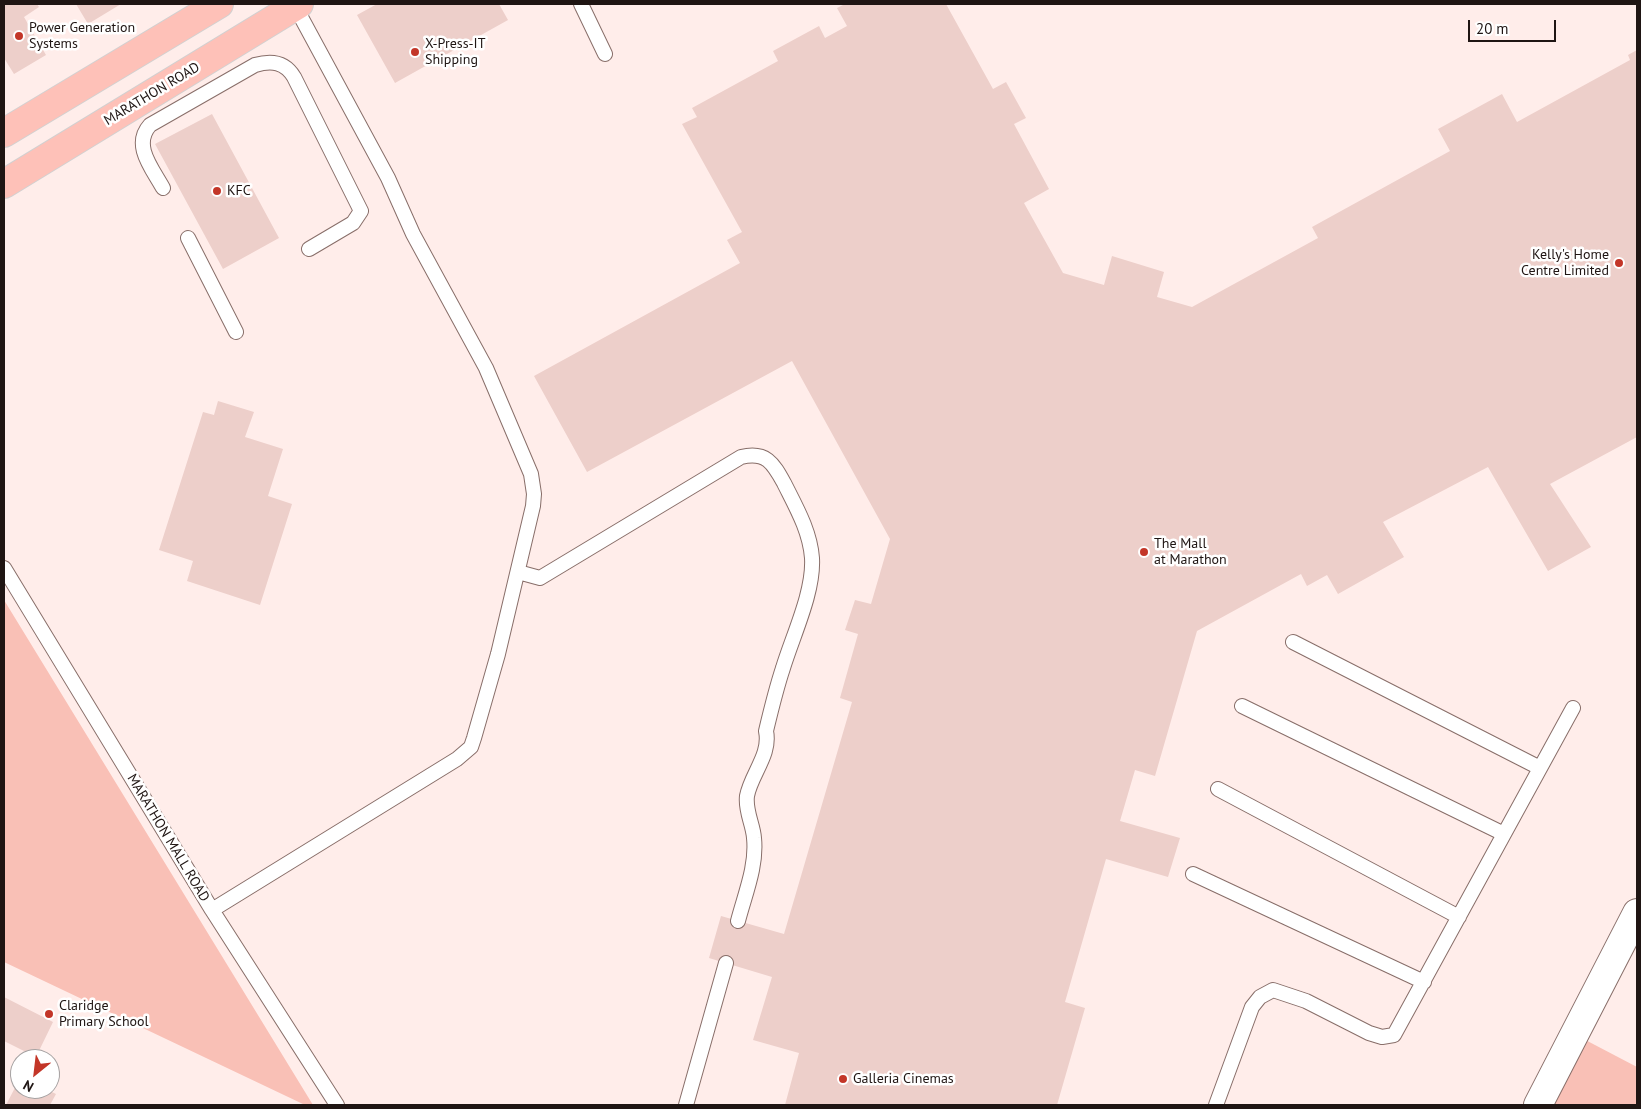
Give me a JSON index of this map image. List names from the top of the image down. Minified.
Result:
{"streets":{"main road":["MARATHON ROAD"],"lane":["MARATHON MALL ROAD"]},"places":["Power Generation Systems","X-Press-IT Shipping","KFC","Kelly's Home Centre Limited","The Mall at Marathon","Claridge Primary School","Galleria Cinemas"],"scale_bar":"20 m","north":"bottom left"}
